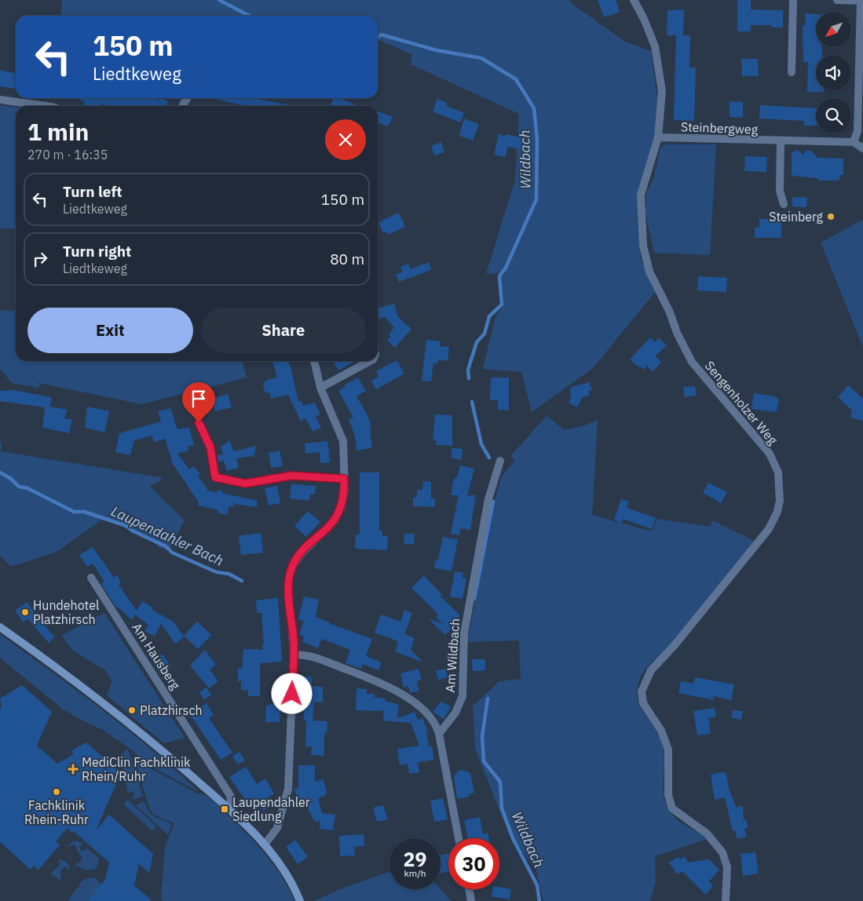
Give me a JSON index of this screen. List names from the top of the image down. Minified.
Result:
{"streets":{"street":["Steinbergweg","Sengenholzer Weg","Am Wildbach","Am Hausberg"]},"crossings":[["Steinbergweg","Sengenholzer Weg"]],"water":["Wildbach","Laupendahler Bach"],"places":{"other":["Steinberg","Hundehotel Platzhirsch","Platzhirsch","Fachklinik Rhein-Ruhr"],"health":["MediClin Fachklinik Rhein/Ruhr"],"transit":["Laupendahler Siedlung"]},"north":"bottom left","page":{"turn":["150 m","Liedtkeweg"],"heading":["1 min","270 m · 16:35"],"list":[{"name":"Turn left","note":"Liedtkeweg","value":"150 m"},{"name":"Turn right","note":"Liedtkeweg","value":"80 m"}],"buttons":["Exit","Share"],"speed":"29 km/h","limit":"30"}}
